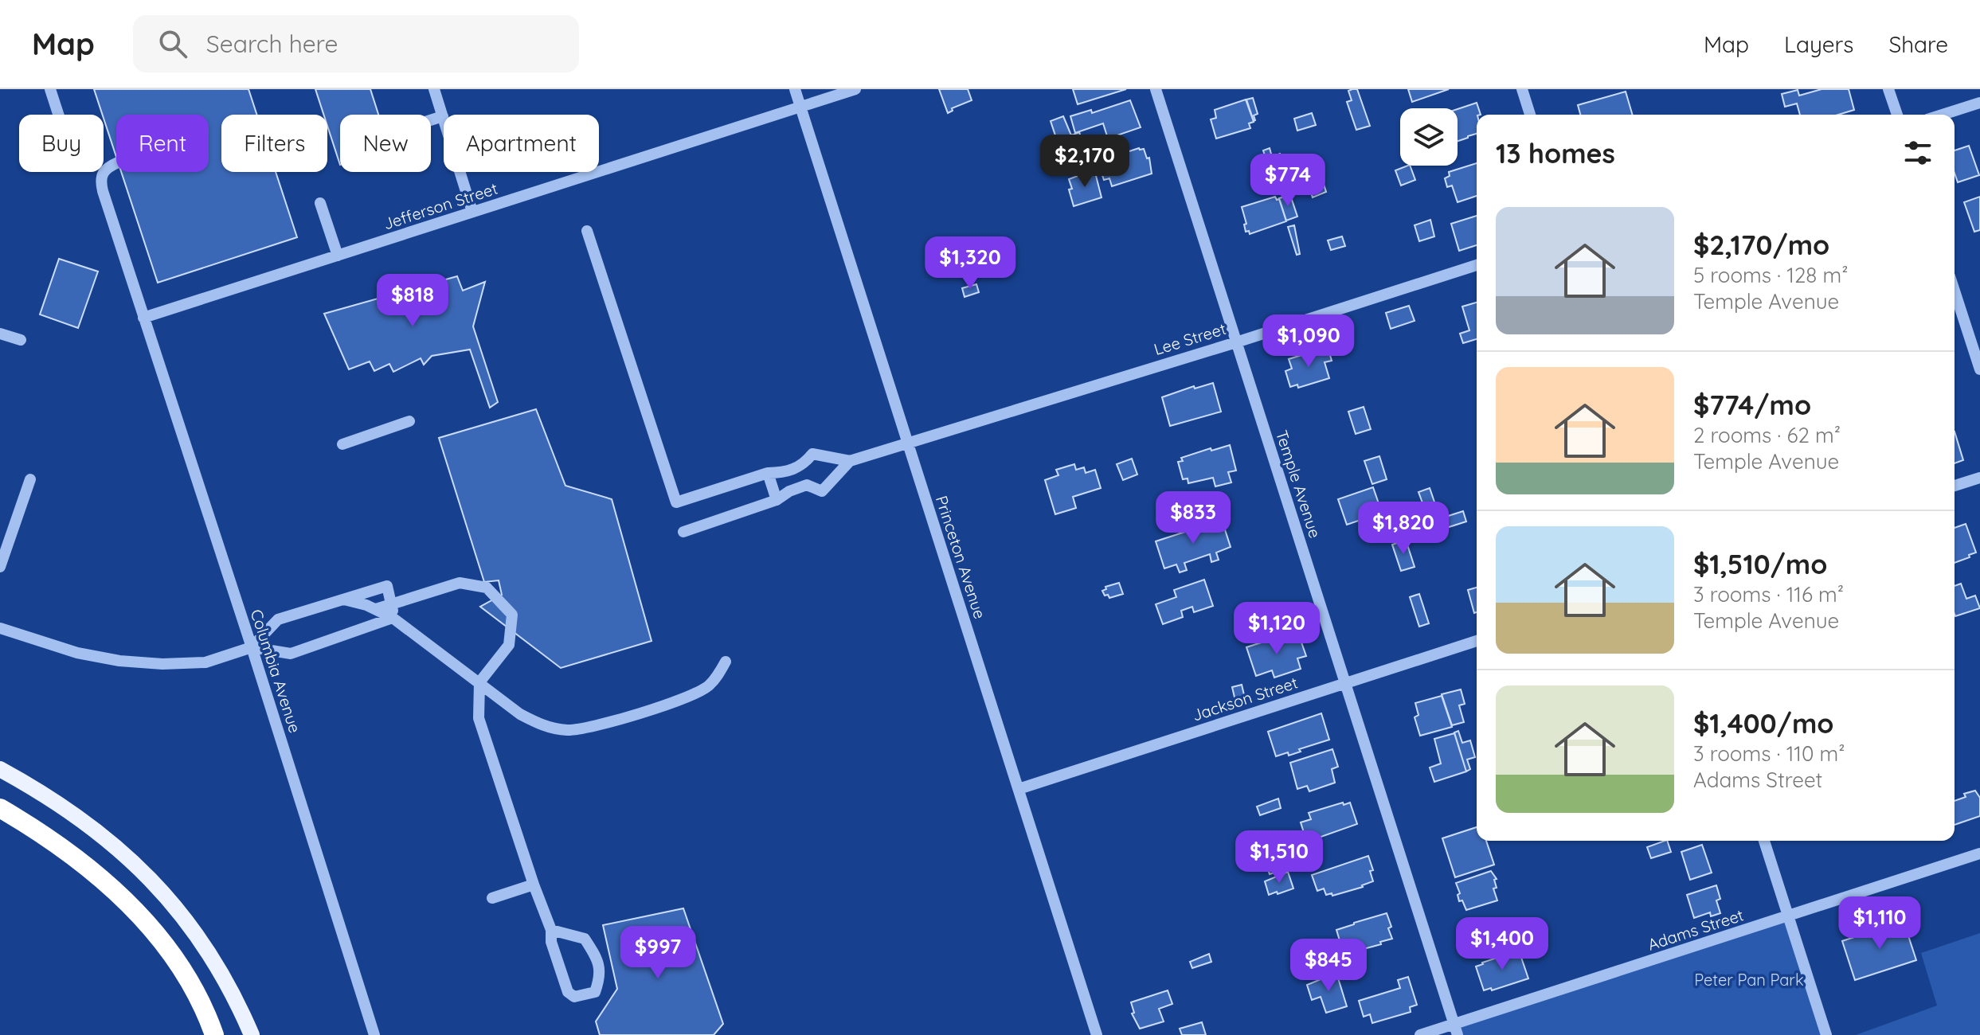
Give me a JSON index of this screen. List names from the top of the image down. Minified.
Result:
{"streets":{"street":["Jefferson Street","Lee Street","Temple Avenue","Princeton Avenue","Columbia Avenue","Jackson Street","Adams Street"]},"crossings":[["Jefferson Street","Princeton Avenue"],["Jefferson Street","Columbia Avenue"],["Lee Street","Temple Avenue"],["Lee Street","Princeton Avenue"],["Temple Avenue","Jackson Street"],["Temple Avenue","Adams Street"],["Princeton Avenue","Jackson Street"]],"parks":["Peter Pan Park"],"page":{"header":"Map","search":"Search here","nav":["Map","Layers","Share"],"chip":["Buy","Rent","Filters","New","Apartment"],"heading":"13 homes","price":["$2,170","$774","$1,320","$818","$1,090","$833","$1,820","$1,120","$1,510","$1,110","$1,400","$997","$845"],"list":[{"name":"$2,170/mo","note":"5 rooms · 128 m² · Temple Avenue"},{"name":"$774/mo","note":"2 rooms · 62 m² · Temple Avenue"},{"name":"$1,510/mo","note":"3 rooms · 116 m² · Temple Avenue"},{"name":"$1,400/mo","note":"3 rooms · 110 m² · Adams Street"}]}}
